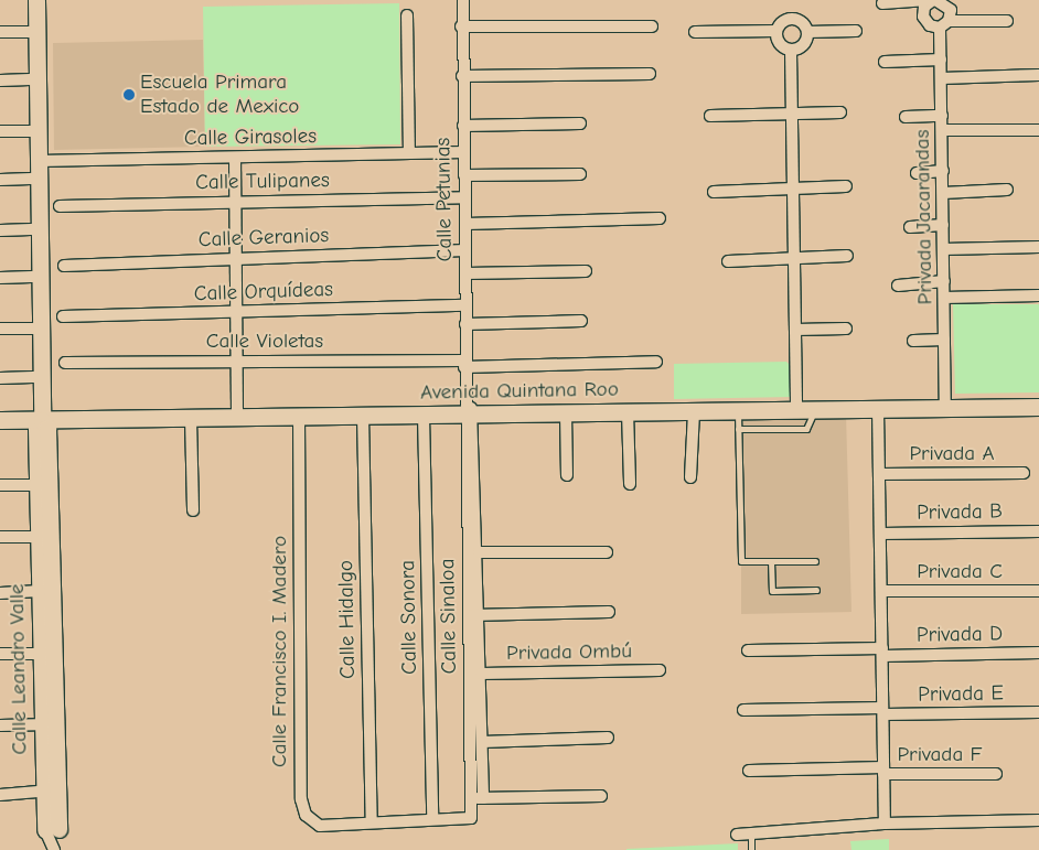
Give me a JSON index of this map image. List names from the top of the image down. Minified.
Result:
{"streets":{"street":["Calle Girasoles","Calle Tulipanes","Calle Petunias","Privada Jacarandas","Calle Geranios","Calle Orquídeas","Calle Violetas","Avenida Quintana Roo","Privada A","Privada B","Privada C","Calle Sinaloa","Calle Sonora","Calle Hidalgo","Privada D","Calle Francisco I. Madero","Privada Ombú","Calle Leandro Valle","Privada E","Privada F"]},"crossings":[["Calle Girasoles","Calle Petunias"],["Calle Girasoles","Calle Leandro Valle"],["Calle Tulipanes","Calle Petunias"],["Calle Petunias","Calle Geranios"],["Calle Petunias","Calle Orquídeas"],["Calle Petunias","Calle Violetas"],["Calle Petunias","Avenida Quintana Roo"],["Calle Petunias","Calle Sinaloa"],["Privada Jacarandas","Avenida Quintana Roo"],["Avenida Quintana Roo","Calle Sinaloa"],["Avenida Quintana Roo","Calle Sonora"],["Avenida Quintana Roo","Calle Hidalgo"],["Avenida Quintana Roo","Calle Francisco I. Madero"],["Avenida Quintana Roo","Calle Leandro Valle"],["Calle Sinaloa","Calle Francisco I. Madero"],["Calle Sinaloa","Privada Ombú"],["Calle Sonora","Calle Francisco I. Madero"],["Calle Hidalgo","Calle Francisco I. Madero"]],"places":["Escuela Primara Estado de Mexico"]}
